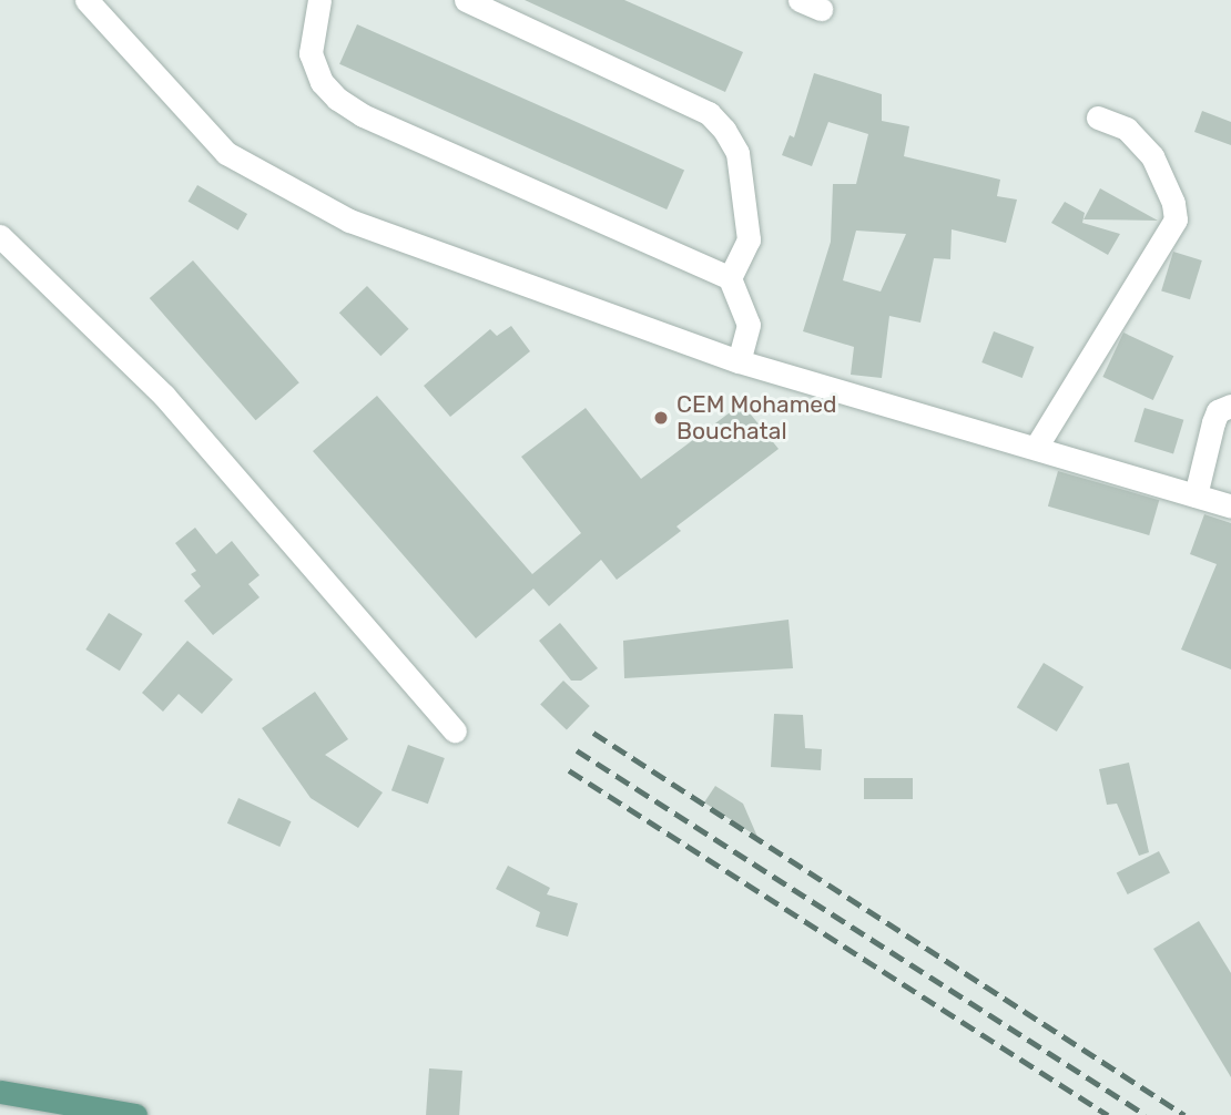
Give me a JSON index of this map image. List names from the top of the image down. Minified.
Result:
{"places":["CEM Mohamed Bouchatal"]}
